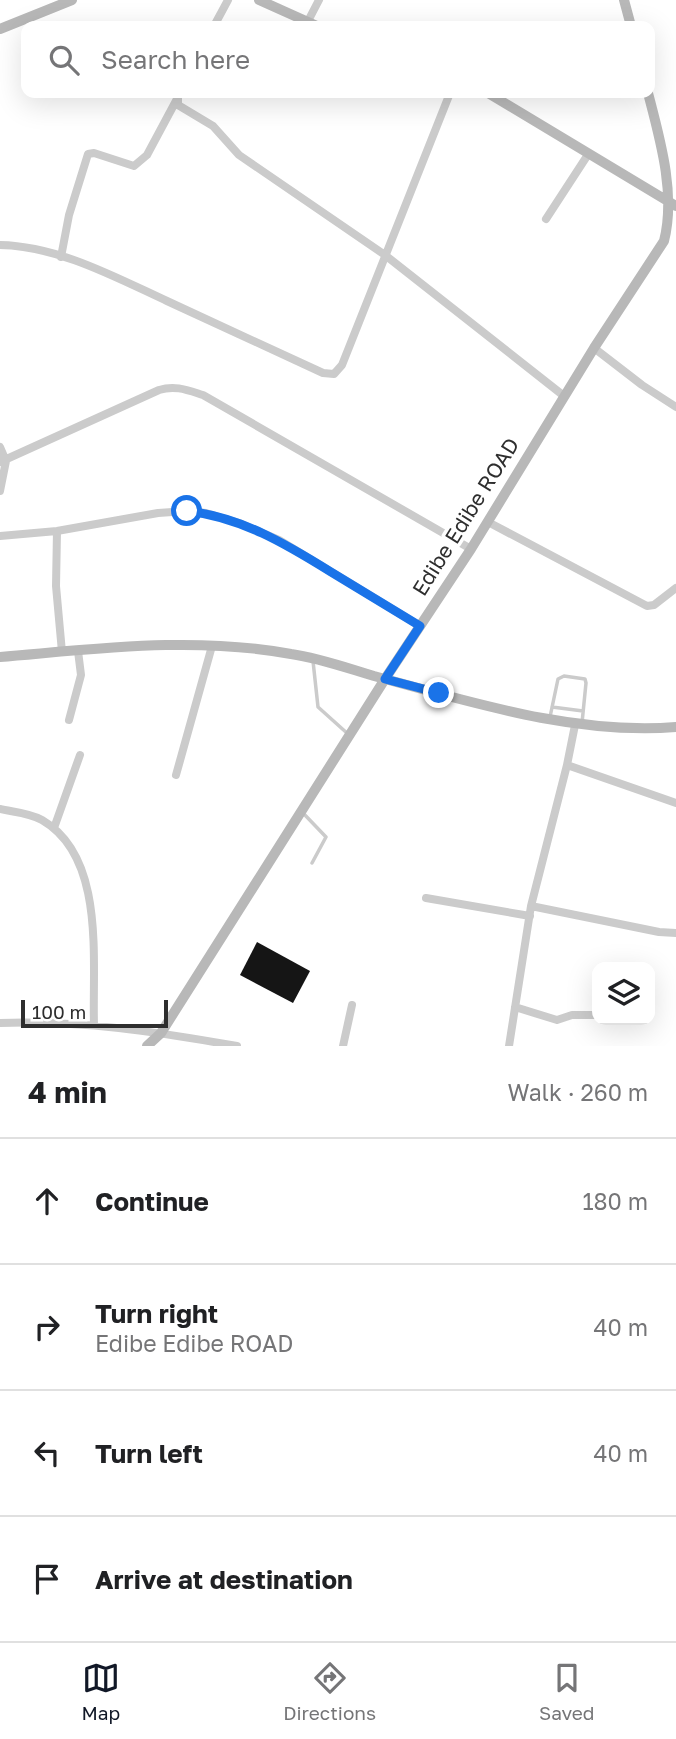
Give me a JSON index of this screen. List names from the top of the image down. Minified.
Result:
{"streets":{"main road":["Edibe Edibe ROAD"]},"scale_bar":"100 m","page":{"search":"Search here","scale":"100 m","heading":["4 min","Walk · 260 m"],"list":[["Continue","180 m"],["Turn right","Edibe Edibe ROAD","40 m"],["Turn left","40 m"],"Arrive at destination"],"nav":["Map","Directions","Saved"]}}
